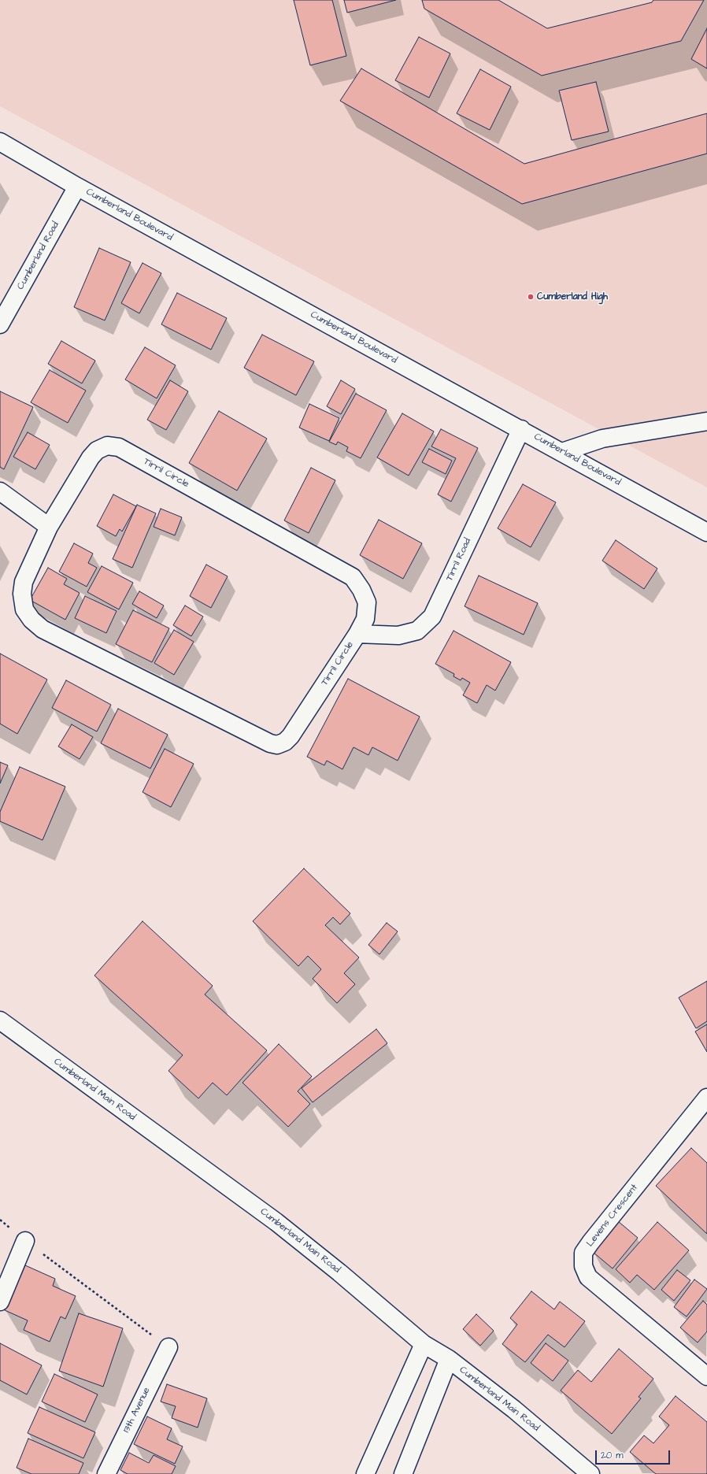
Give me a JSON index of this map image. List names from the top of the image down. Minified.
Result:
{"streets":{"street":["Cumberland Boulevard","Cumberland Road","Tirril Circle","Tirril Road","Cumberland Main Road","Levens Crescent","13th Avenue"]},"crossings":[["Cumberland Boulevard","Cumberland Road"],["Cumberland Boulevard","Tirril Road"],["Tirril Circle","Tirril Road"]],"places":["Cumberland High"],"scale_bar":"20 m"}
